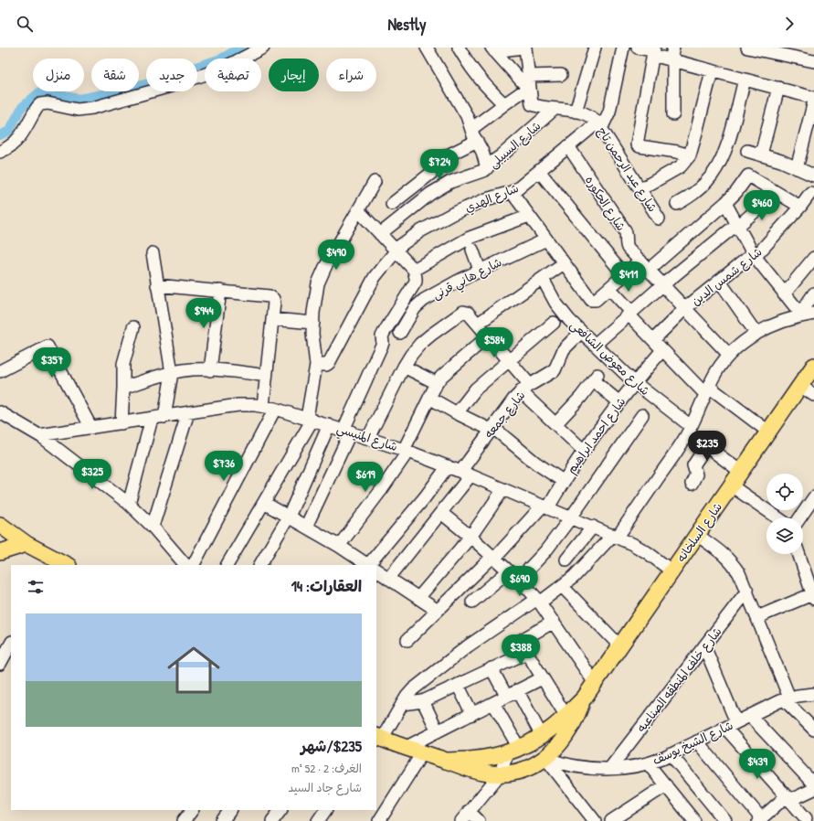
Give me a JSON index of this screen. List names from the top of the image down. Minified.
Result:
{"streets":{"main road":["شارع السلخانه"],"street":["شارع السبيلى","شارع عبد الرحمن تاج","شارع الهدي","شارع الحكوره","شارع شمس الدين","شارع هاني قرنى","شارع معوض الشافعى","شارع جمعه","شارع احمد ابراهيم","شارع المنيسي","شارع خلف المنطقه الصناعيه","شارع الشيخ يوسف"]},"crossings":[["شارع السبيلى","شارع عبد الرحمن تاج"],["شارع عبد الرحمن تاج","شارع الهدي"],["شارع الهدي","شارع الحكوره"],["شارع الحكوره","شارع شمس الدين"],["شارع معوض الشافعى","شارع جمعه"],["شارع معوض الشافعى","شارع احمد ابراهيم"],["شارع معوض الشافعى","شارع السلخانه"],["شارع جمعه","شارع المنيسي"],["شارع احمد ابراهيم","شارع المنيسي"],["شارع المنيسي","شارع السلخانه"],["شارع السلخانه","شارع الشيخ يوسف"],["شارع خلف المنطقه الصناعيه","شارع الشيخ يوسف"]],"page":{"header":"Nestly","chip":["شراء","إيجار","تصفية","جديد","شقة","منزل"],"price":["$724","$460","$490","$411","$944","$584","$357","$235","$736","$325","$619","$690","$388","$439"],"heading":"العقارات: 14","list":[{"name":"$235/شهر","note":"الغرف: 2 · 52 m² · شارع جاد السيد"}]}}
